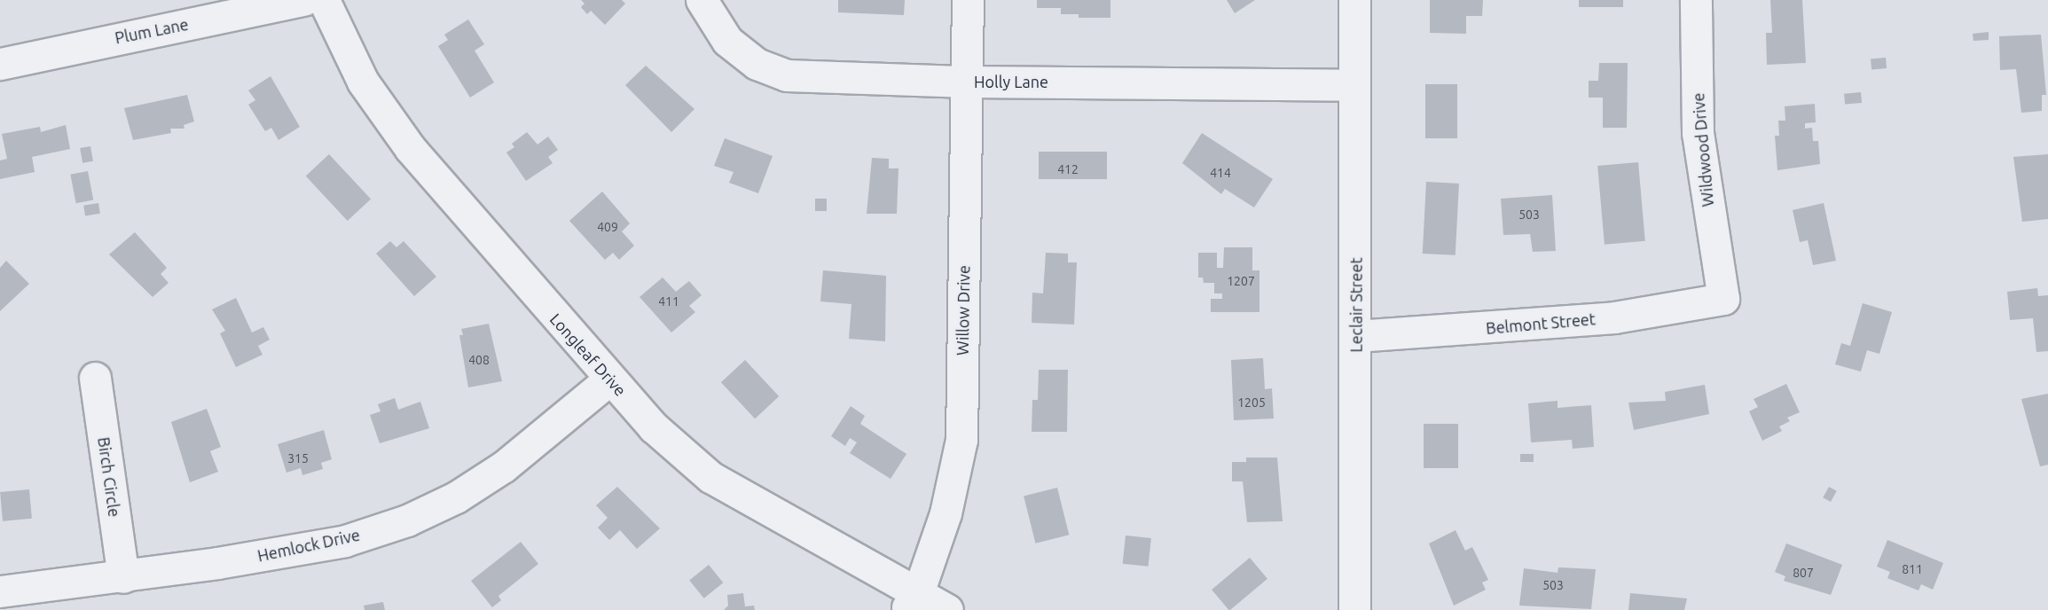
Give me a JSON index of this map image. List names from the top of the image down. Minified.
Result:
{"streets":{"street":["Plum Lane","Holly Lane","Wildwood Drive","Leclair Street","Willow Drive","Belmont Street","Longleaf Drive","Birch Circle","Hemlock Drive"]},"crossings":[["Holly Lane","Leclair Street"],["Holly Lane","Willow Drive"],["Wildwood Drive","Belmont Street"],["Leclair Street","Belmont Street"],["Willow Drive","Longleaf Drive"],["Longleaf Drive","Hemlock Drive"],["Birch Circle","Hemlock Drive"]],"house_numbers":["412","414","503","409","1207","411","408","1205","315","811","807","503"]}
